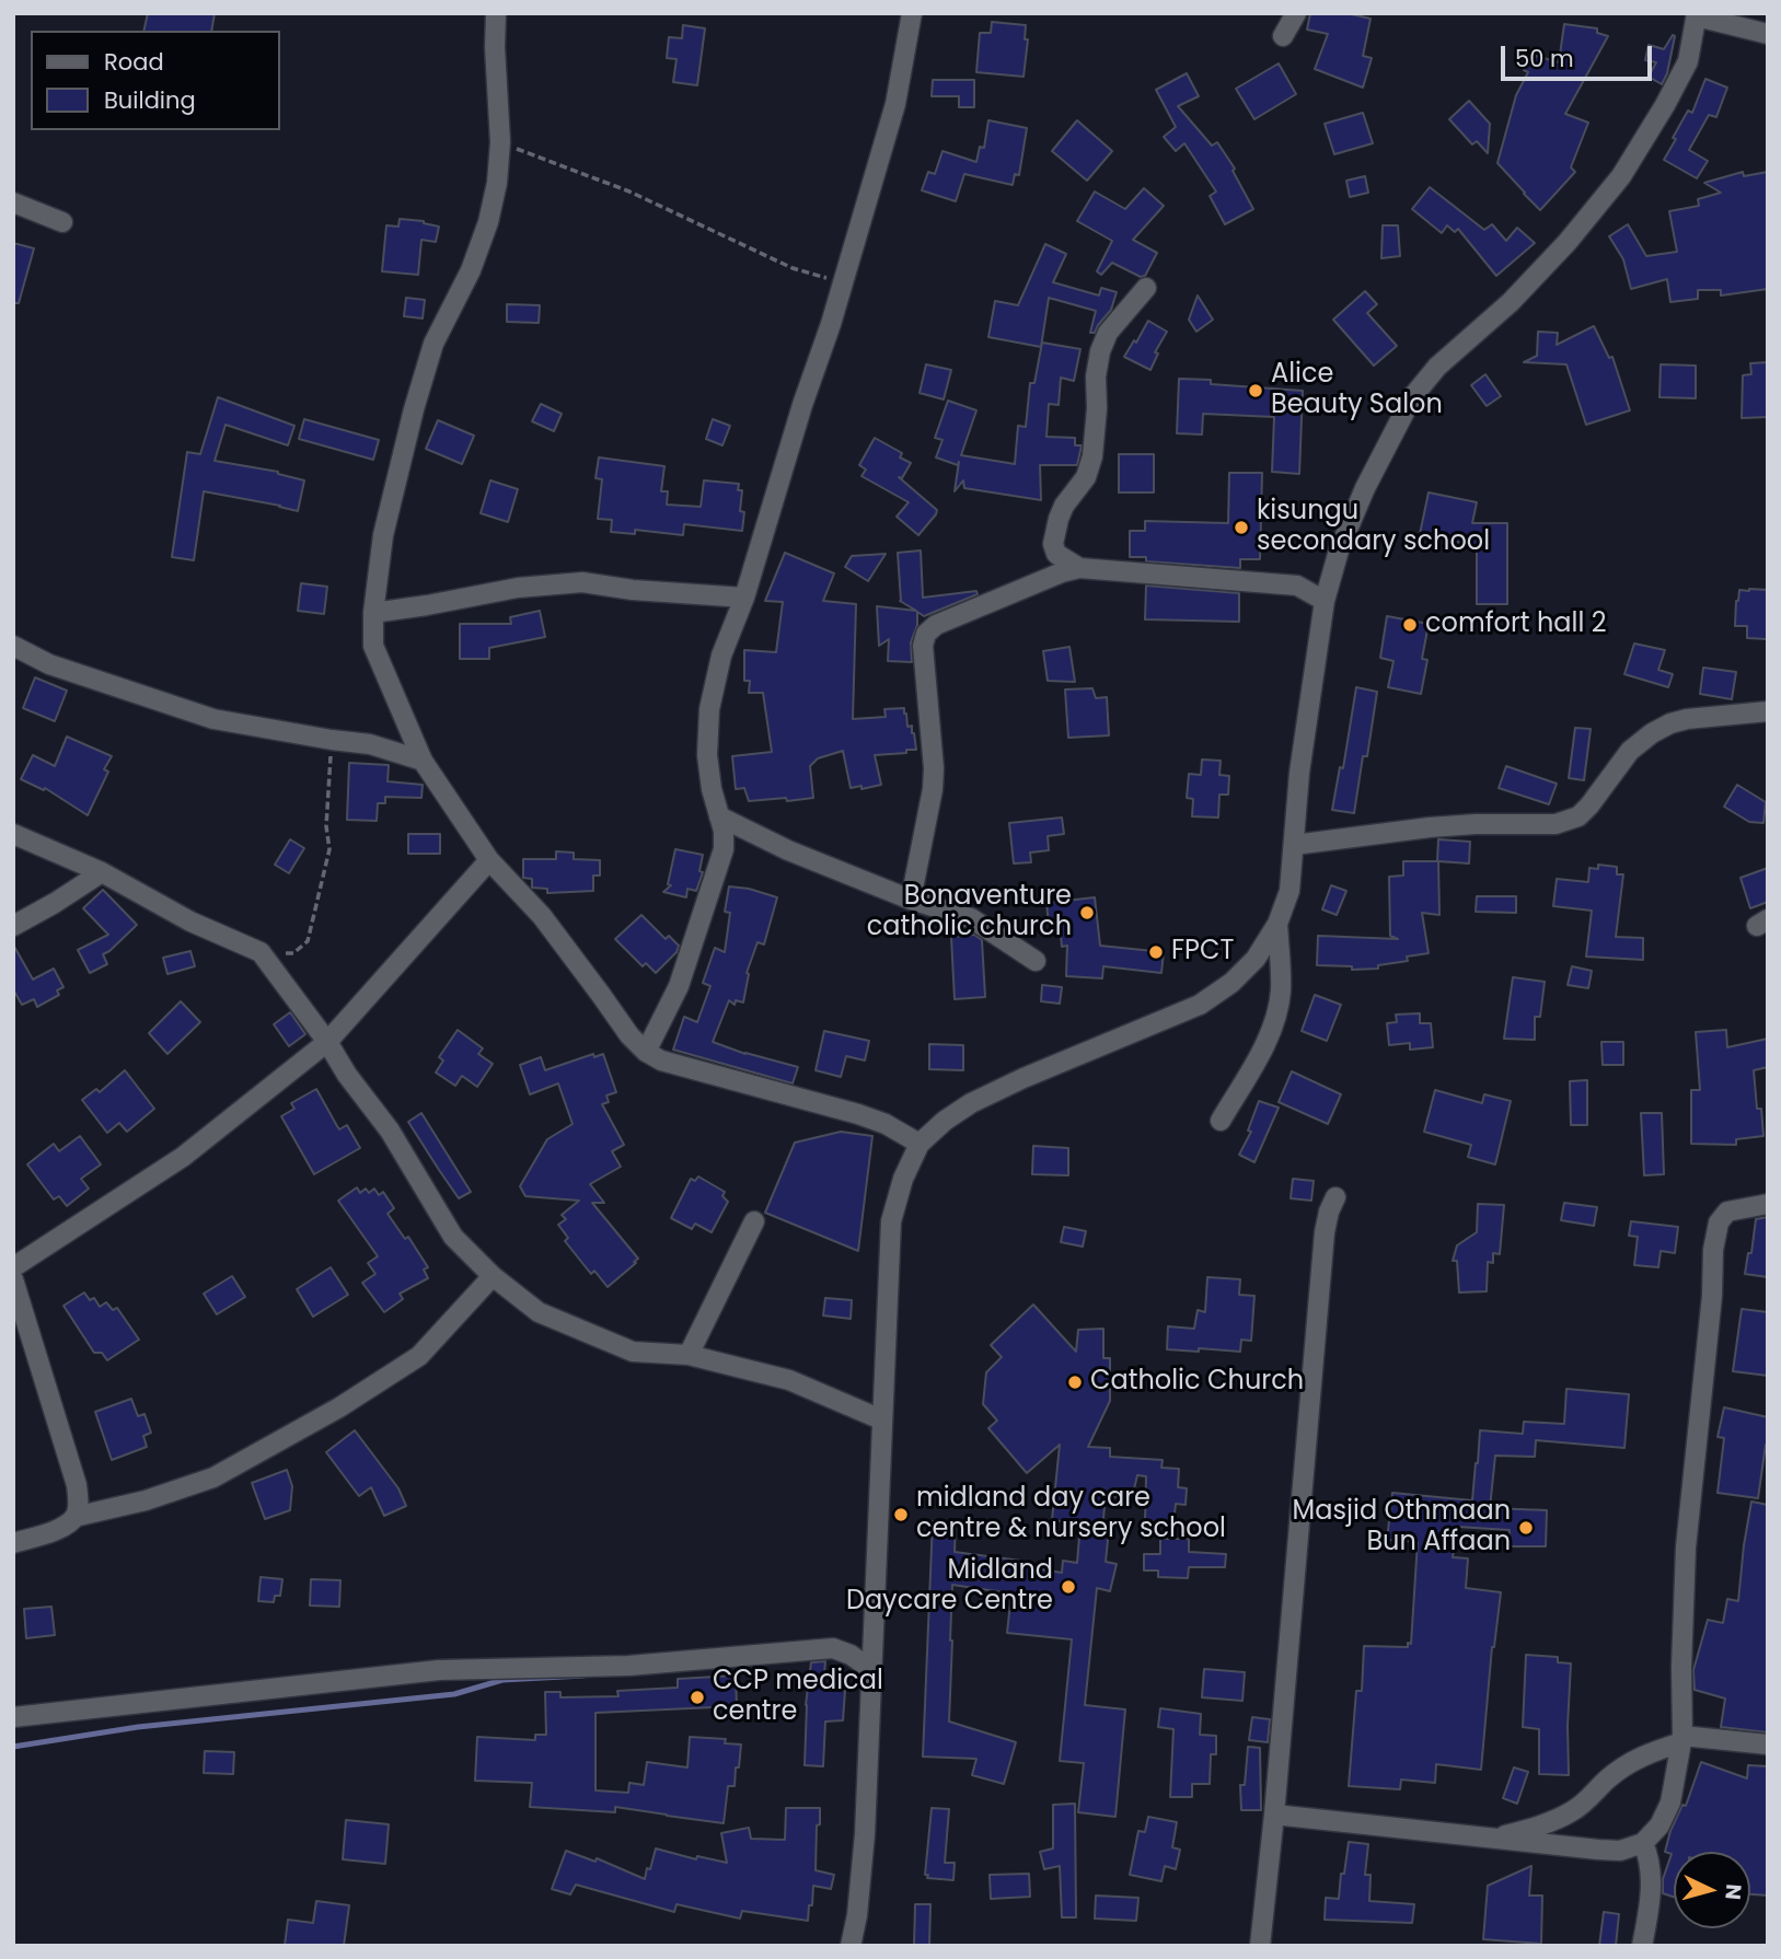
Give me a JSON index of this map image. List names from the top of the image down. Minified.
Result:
{"places":["Alice Beauty Salon","kisungu secondary school","comfort hall 2","Bonaventure catholic church","FPCT","Catholic Church","midland day care centre & nursery school","Masjid Othmaan Bun Affaan","Midland Daycare Centre","CCP medical centre"],"legend":["Road","Building"],"scale_bar":"50 m","north":"right"}
